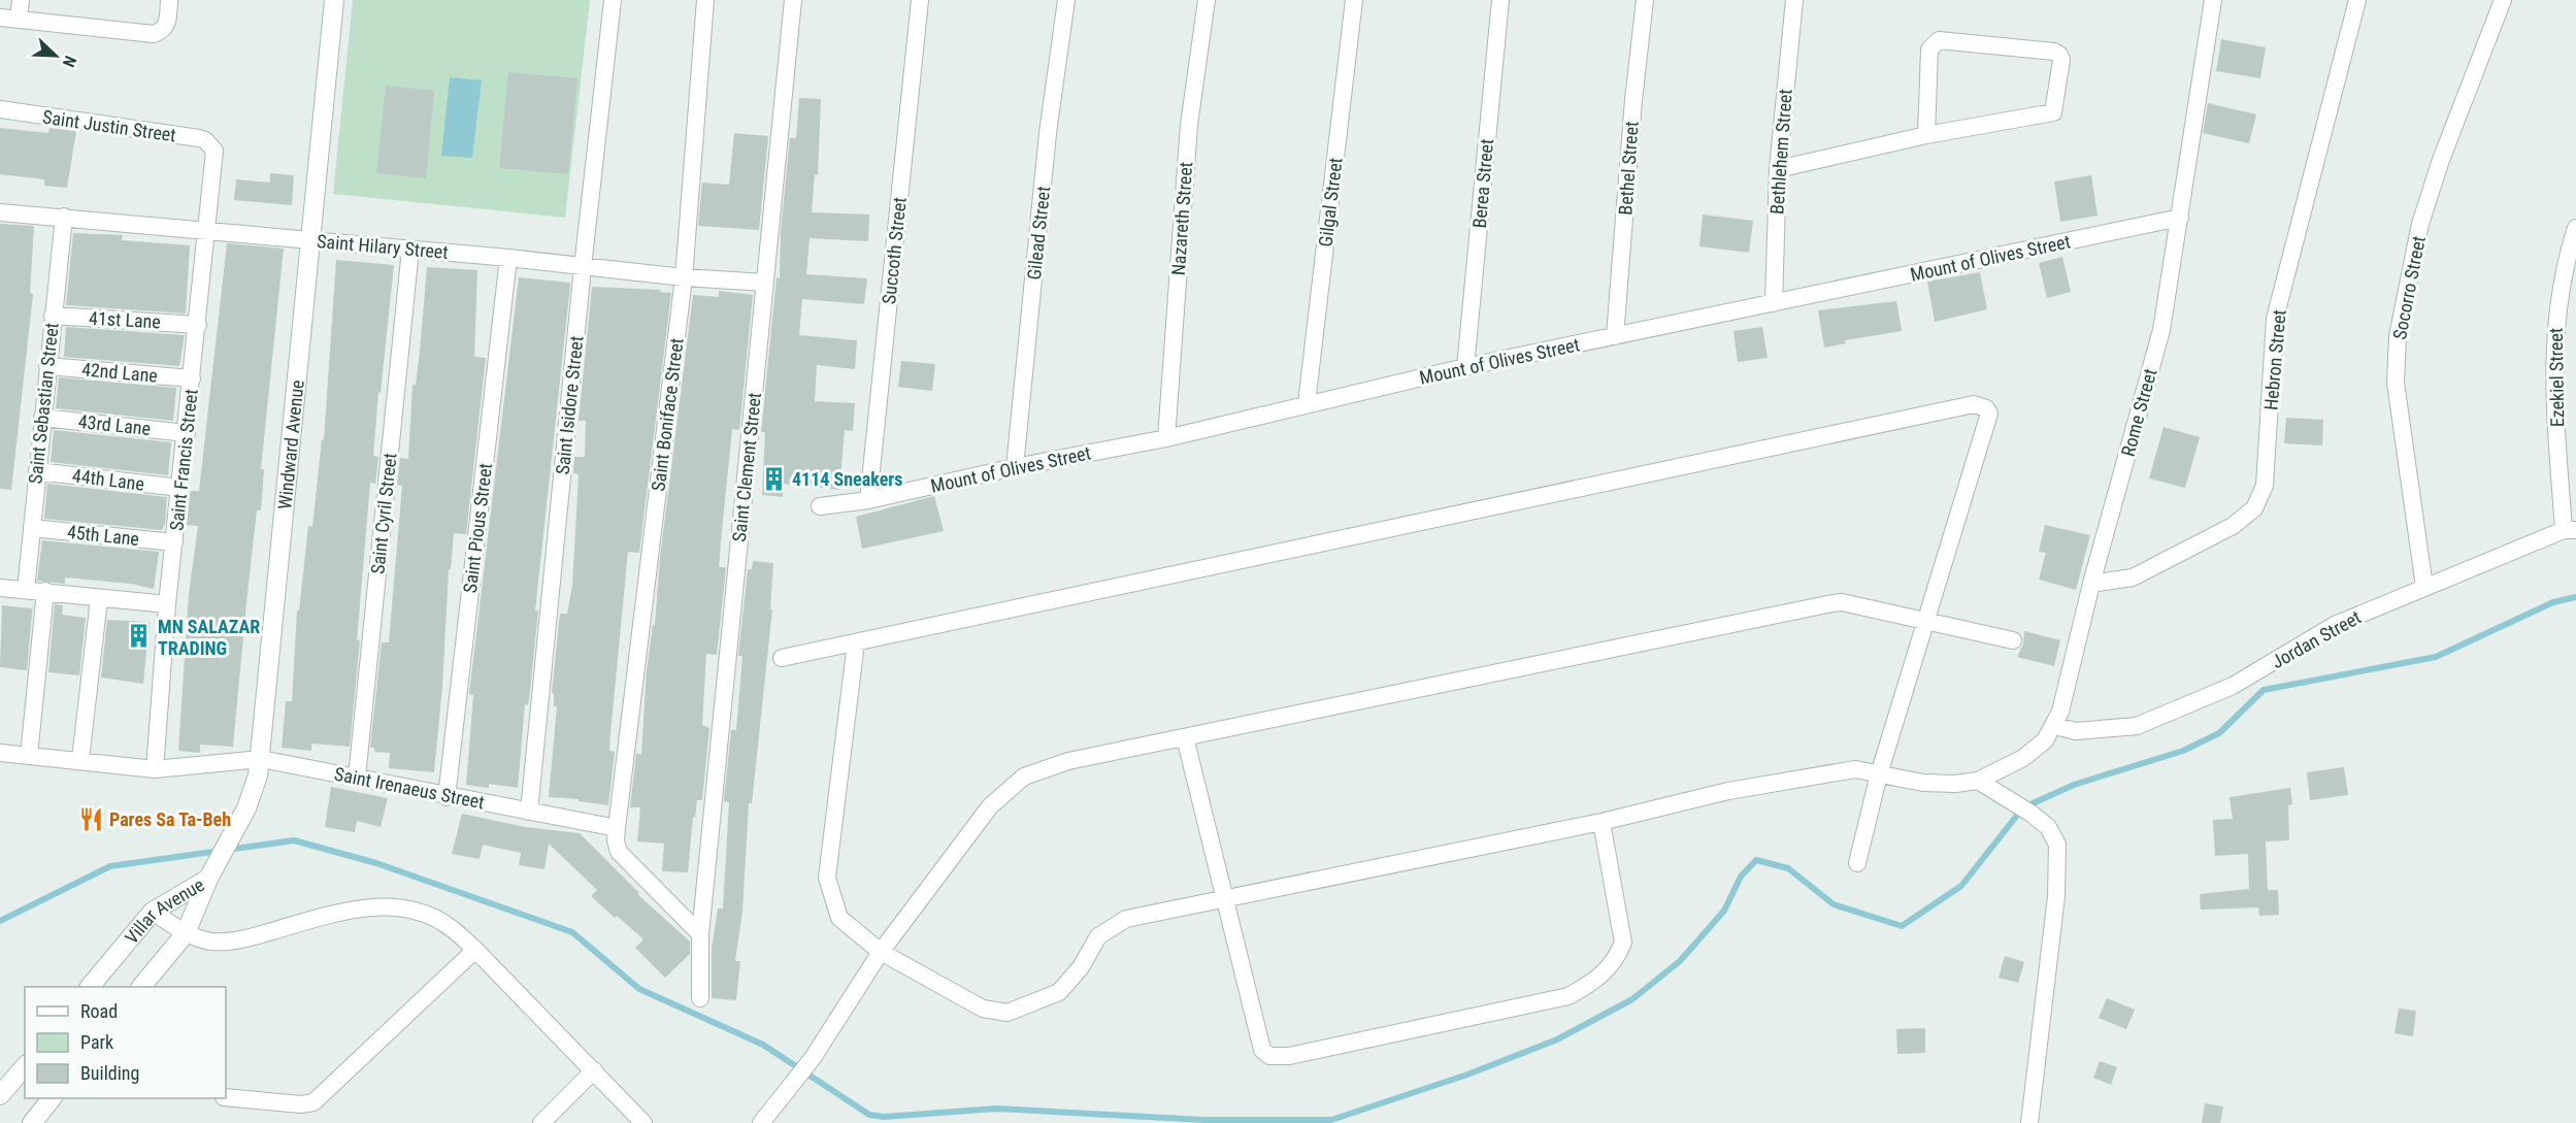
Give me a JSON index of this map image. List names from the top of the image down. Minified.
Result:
{"streets":{"main road":["Windward Avenue","Villar Avenue"],"street":["Saint Justin Street","Bethlehem Street","Bethel Street","Berea Street","Gilgal Street","Nazareth Street","Gilead Street","Saint Hilary Street","Succoth Street","Mount of Olives Street","Socorro Street","41st Lane","Hebron Street","42nd Lane","Ezekiel Street","Saint Sebastian Street","Saint Isidore Street","Rome Street","Saint Boniface Street","43rd Lane","Saint Francis Street","Saint Clement Street","44th Lane","Saint Cyril Street","Saint Pious Street","45th Lane","Jordan Street","Saint Irenaeus Street"]},"crossings":[["Saint Justin Street","Saint Francis Street"],["Bethlehem Street","Mount of Olives Street"],["Bethel Street","Mount of Olives Street"],["Berea Street","Mount of Olives Street"],["Gilgal Street","Mount of Olives Street"],["Nazareth Street","Mount of Olives Street"],["Gilead Street","Mount of Olives Street"],["Saint Hilary Street","Saint Sebastian Street"],["Saint Hilary Street","Saint Isidore Street"],["Saint Hilary Street","Saint Boniface Street"],["Saint Hilary Street","Windward Avenue"],["Saint Hilary Street","Saint Francis Street"],["Saint Hilary Street","Saint Clement Street"],["Saint Hilary Street","Saint Cyril Street"],["Saint Hilary Street","Saint Pious Street"],["Succoth Street","Mount of Olives Street"],["Mount of Olives Street","Rome Street"],["Socorro Street","Jordan Street"],["41st Lane","Saint Sebastian Street"],["41st Lane","Saint Francis Street"],["Hebron Street","Rome Street"],["42nd Lane","Saint Sebastian Street"],["42nd Lane","Saint Francis Street"],["Ezekiel Street","Jordan Street"],["Saint Sebastian Street","43rd Lane"],["Saint Sebastian Street","44th Lane"],["Saint Sebastian Street","45th Lane"],["Saint Isidore Street","Saint Irenaeus Street"],["Rome Street","Jordan Street"],["Saint Boniface Street","Saint Irenaeus Street"],["43rd Lane","Saint Francis Street"],["Windward Avenue","Saint Irenaeus Street"],["Windward Avenue","Villar Avenue"],["Saint Francis Street","44th Lane"],["Saint Francis Street","45th Lane"],["Saint Francis Street","Saint Irenaeus Street"],["Saint Cyril Street","Saint Irenaeus Street"],["Saint Pious Street","Saint Irenaeus Street"]],"places":{"building":["4114 Sneakers","MN SALAZAR TRADING"],"restaurant":["Pares Sa Ta-Beh"]},"legend":["Road","Park","Building"],"north":"bottom right"}
